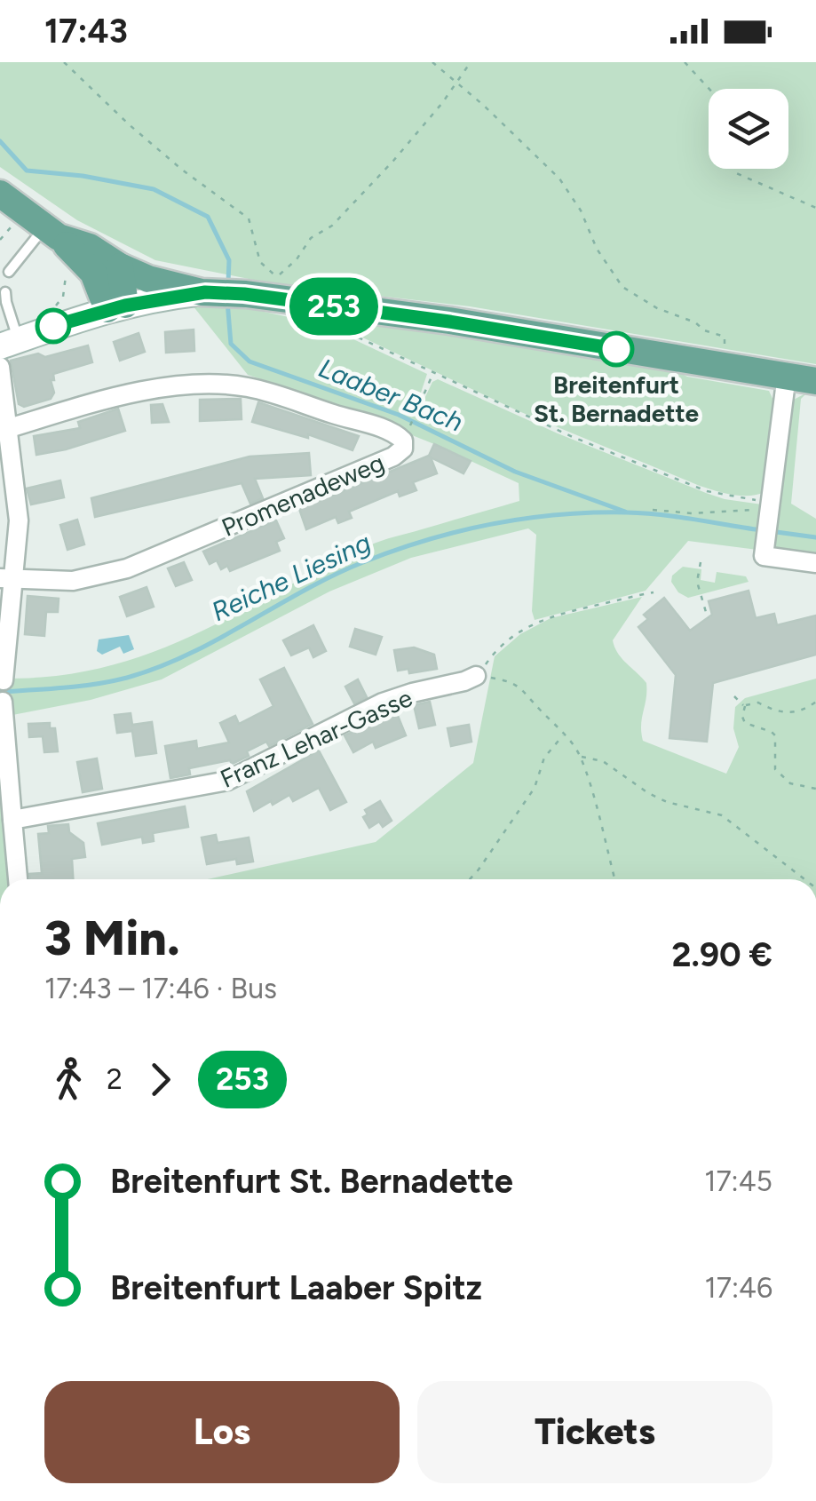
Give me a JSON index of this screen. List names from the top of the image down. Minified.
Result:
{"streets":{"street":["Promenadeweg","Franz Lehar-Gasse"]},"water":["Laaber Bach","Reiche Liesing"],"places":["Breitenfurt St. Bernadette"],"lines":["bus line 253"],"page":{"status":"17:43","on_map":"253","heading":["3 Min.","17:43 – 17:46 · Bus","2.90 €"],"legs":["2","253"],"list":[{"name":"Breitenfurt St. Bernadette","value":"17:45"},{"name":"Breitenfurt Laaber Spitz","value":"17:46"}],"buttons":["Los","Tickets"]}}
